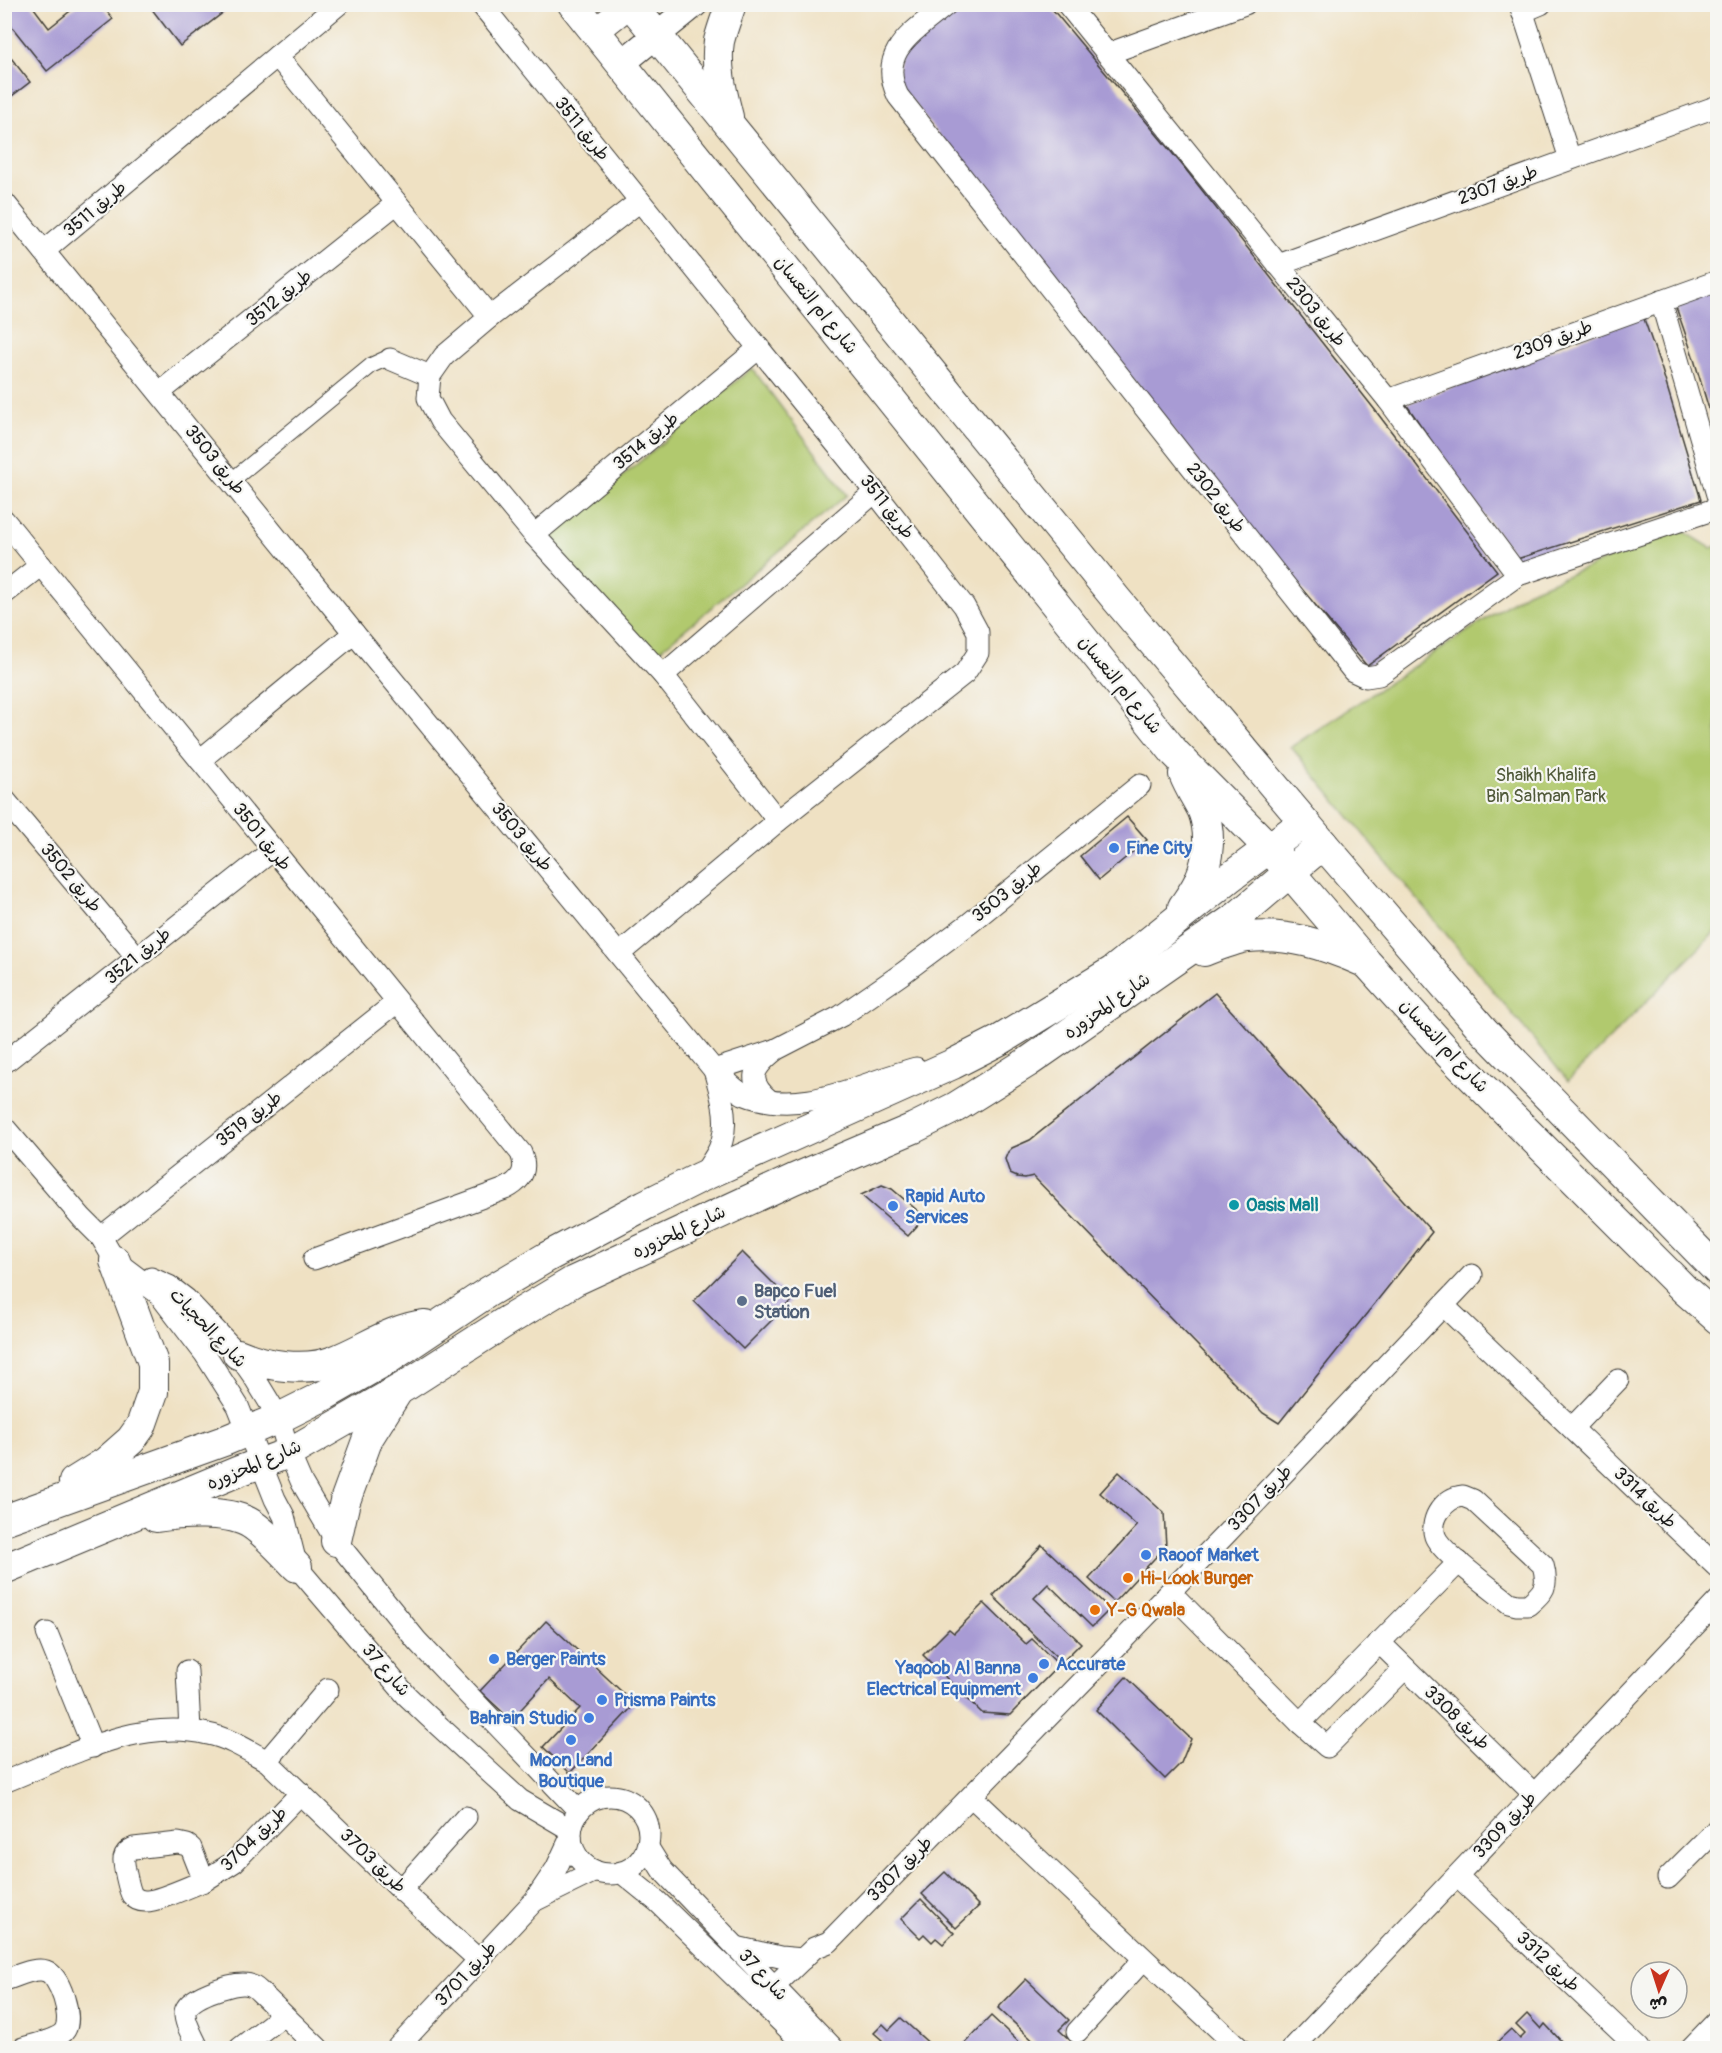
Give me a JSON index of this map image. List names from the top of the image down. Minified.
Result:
{"streets":{"main road":["شارع ام النعسان","شارع المحزوره"],"street":["طريق 3511","طريق 2307","طريق 3512","طريق 2303","طريق 2309","طريق 3514","طريق 3503","طريق 2302","طريق 3501","طريق 3502","طريق 3521","طريق 3519","شارع الحجيات","طريق 3307","طريق 3314","شارع 37","طريق 3308","طريق 3309","طريق 3704","طريق 3703","طريق 3312","طريق 3701"]},"crossings":[["طريق 3511","طريق 3514"],["طريق 3511","طريق 3503"],["طريق 2307","طريق 2303"],["طريق 3512","طريق 3503"],["شارع ام النعسان","شارع المحزوره"],["طريق 2303","طريق 2309"],["طريق 2303","طريق 2302"],["طريق 3501","طريق 3521"],["طريق 3501","طريق 3519"],["طريق 3502","طريق 3521"],["شارع المحزوره","شارع الحجيات"],["شارع المحزوره","شارع 37"],["طريق 3519","شارع الحجيات"],["شارع الحجيات","شارع 37"],["شارع الحجيات","طريق 3701"],["طريق 3307","طريق 3314"],["طريق 3307","شارع 37"],["شارع 37","طريق 3701"],["طريق 3308","طريق 3309"],["طريق 3309","طريق 3312"],["طريق 3704","طريق 3703"],["طريق 3703","طريق 3701"]],"parks":["Shaikh Khalifa Bin Salman Park"],"places":["Fine City","Oasis Mall","Rapid Auto Services","Bapco Fuel Station","Raoof Market","Hi-Look Burger","Y-G Qwala","Berger Paints","Accurate","Yaqoob Al Banna Electrical Equipment","Prisma Paints","Bahrain Studio","Moon Land Boutique"],"north":"bottom"}
